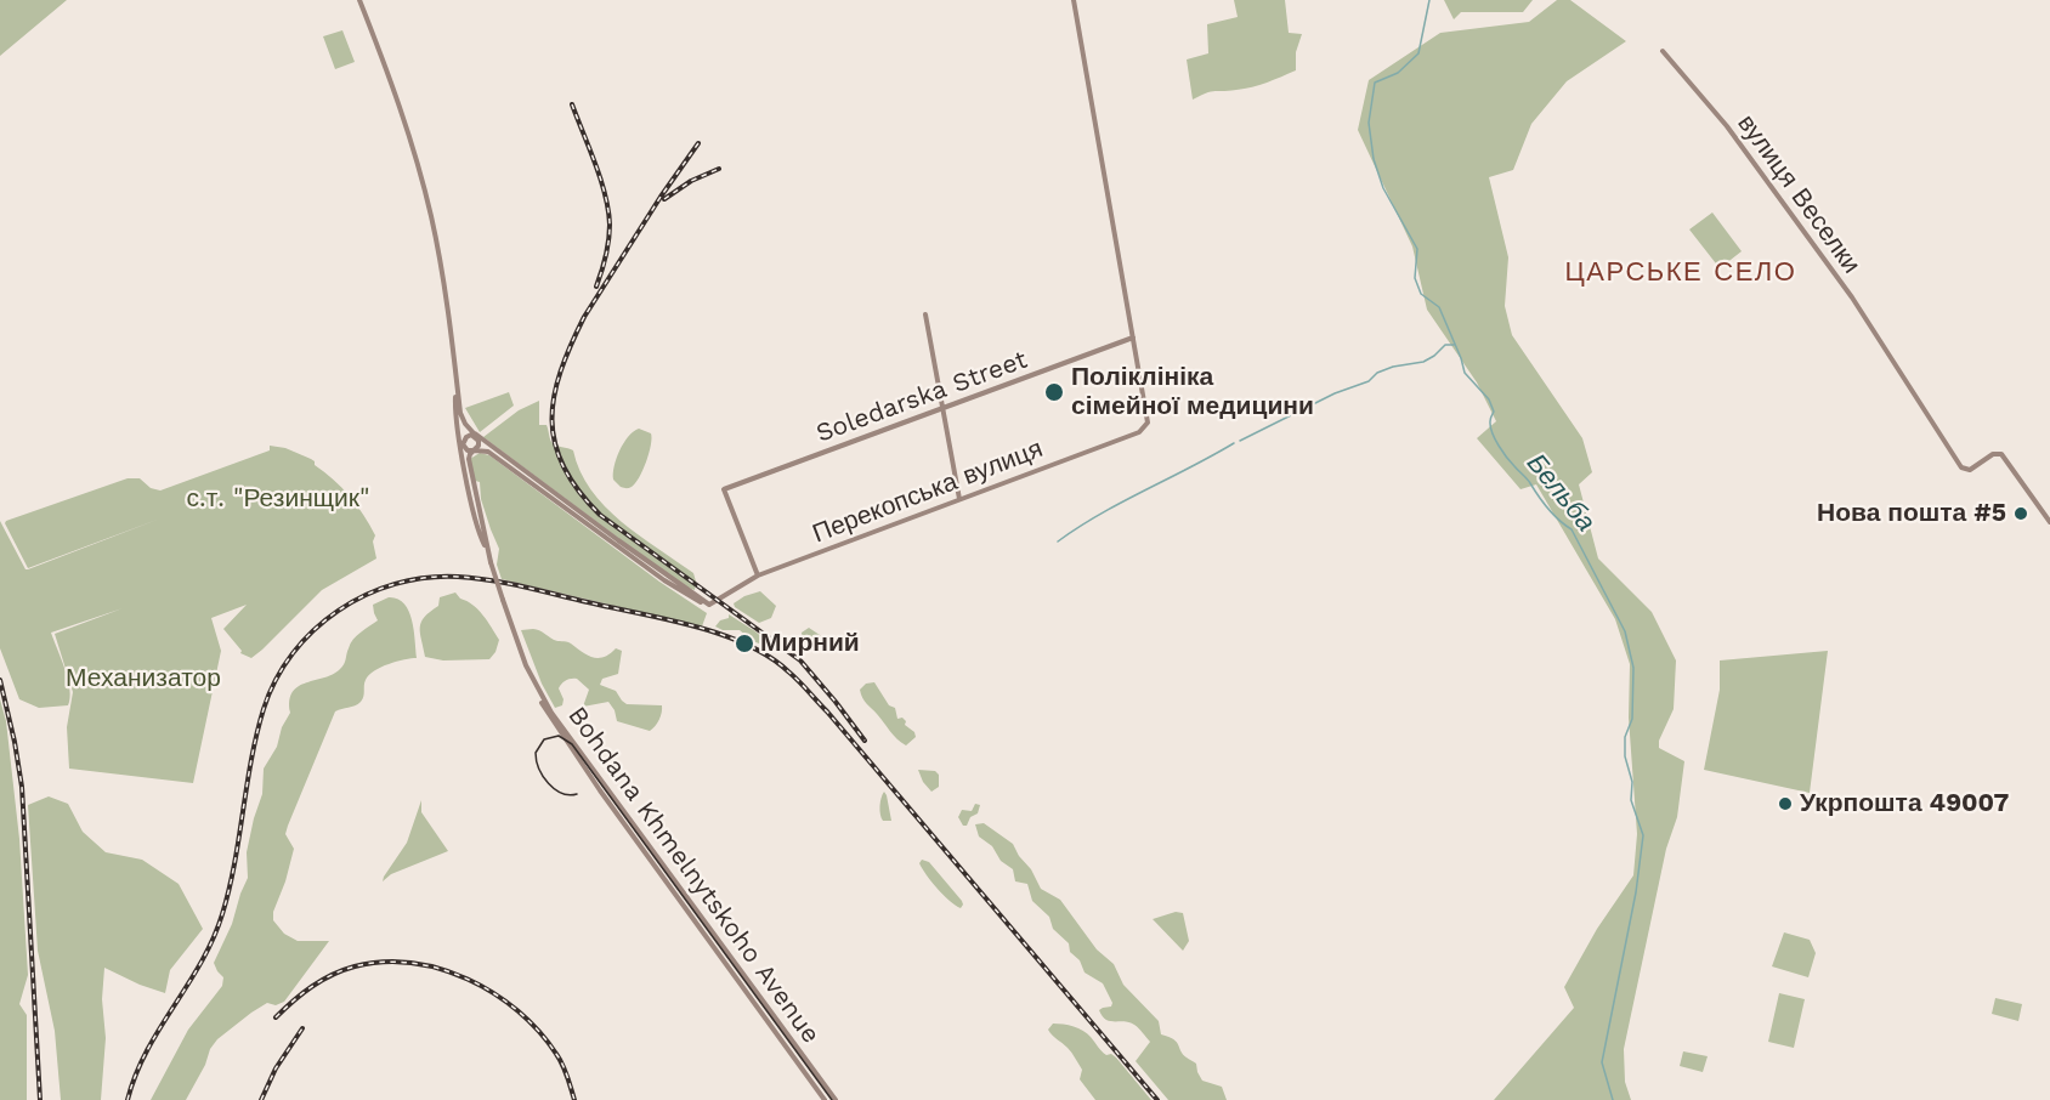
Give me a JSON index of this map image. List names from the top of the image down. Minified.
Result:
{"streets":{"street":["вулиця Веселки","Soledarska Street","Перекопська вулиця","Bohdana Khmelnytskoho Avenue"]},"crossings":[["Soledarska Street","Перекопська вулиця"]],"districts":["ЦАРСЬКЕ СЕЛО"],"water":["Бельба"],"parks":["с.т. \"Резинщик\"","Механизатор"],"places":["Поліклініка сімейної медицини","Нова пошта #5","Мирний","Укрпошта 49007"]}
